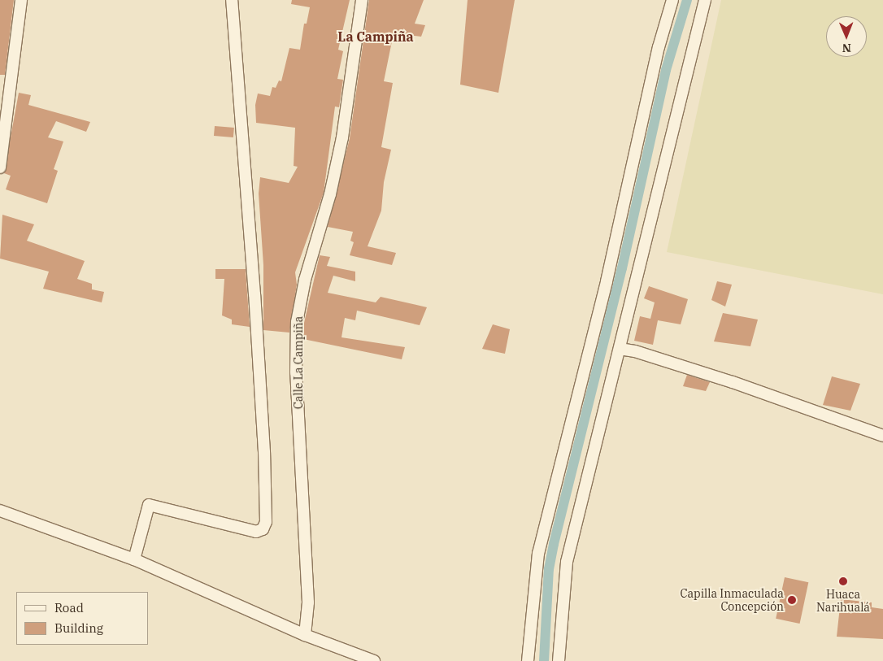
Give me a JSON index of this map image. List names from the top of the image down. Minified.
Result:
{"streets":{"street":["Calle La Campiña"]},"districts":["La Campiña"],"places":["Huaca Narihualá","Capilla Inmaculada Concepción"],"legend":["Road","Building"],"north":"bottom"}
